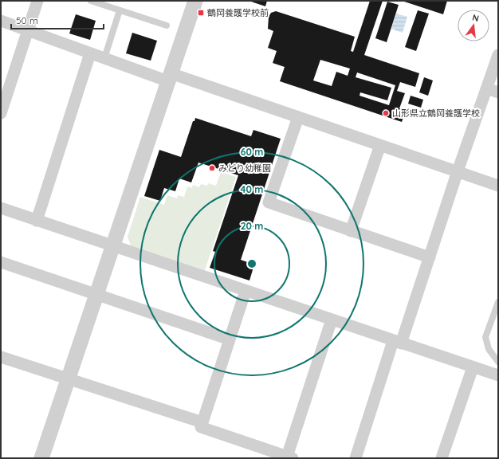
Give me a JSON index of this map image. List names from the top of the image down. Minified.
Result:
{"places":{"transit":["鶴岡養護学校前"],"other":["山形県立鶴岡養護学校","みどり幼稚園"]},"scale_bar":"50 m","north":"top","rings":["60 m","40 m","20 m"]}
